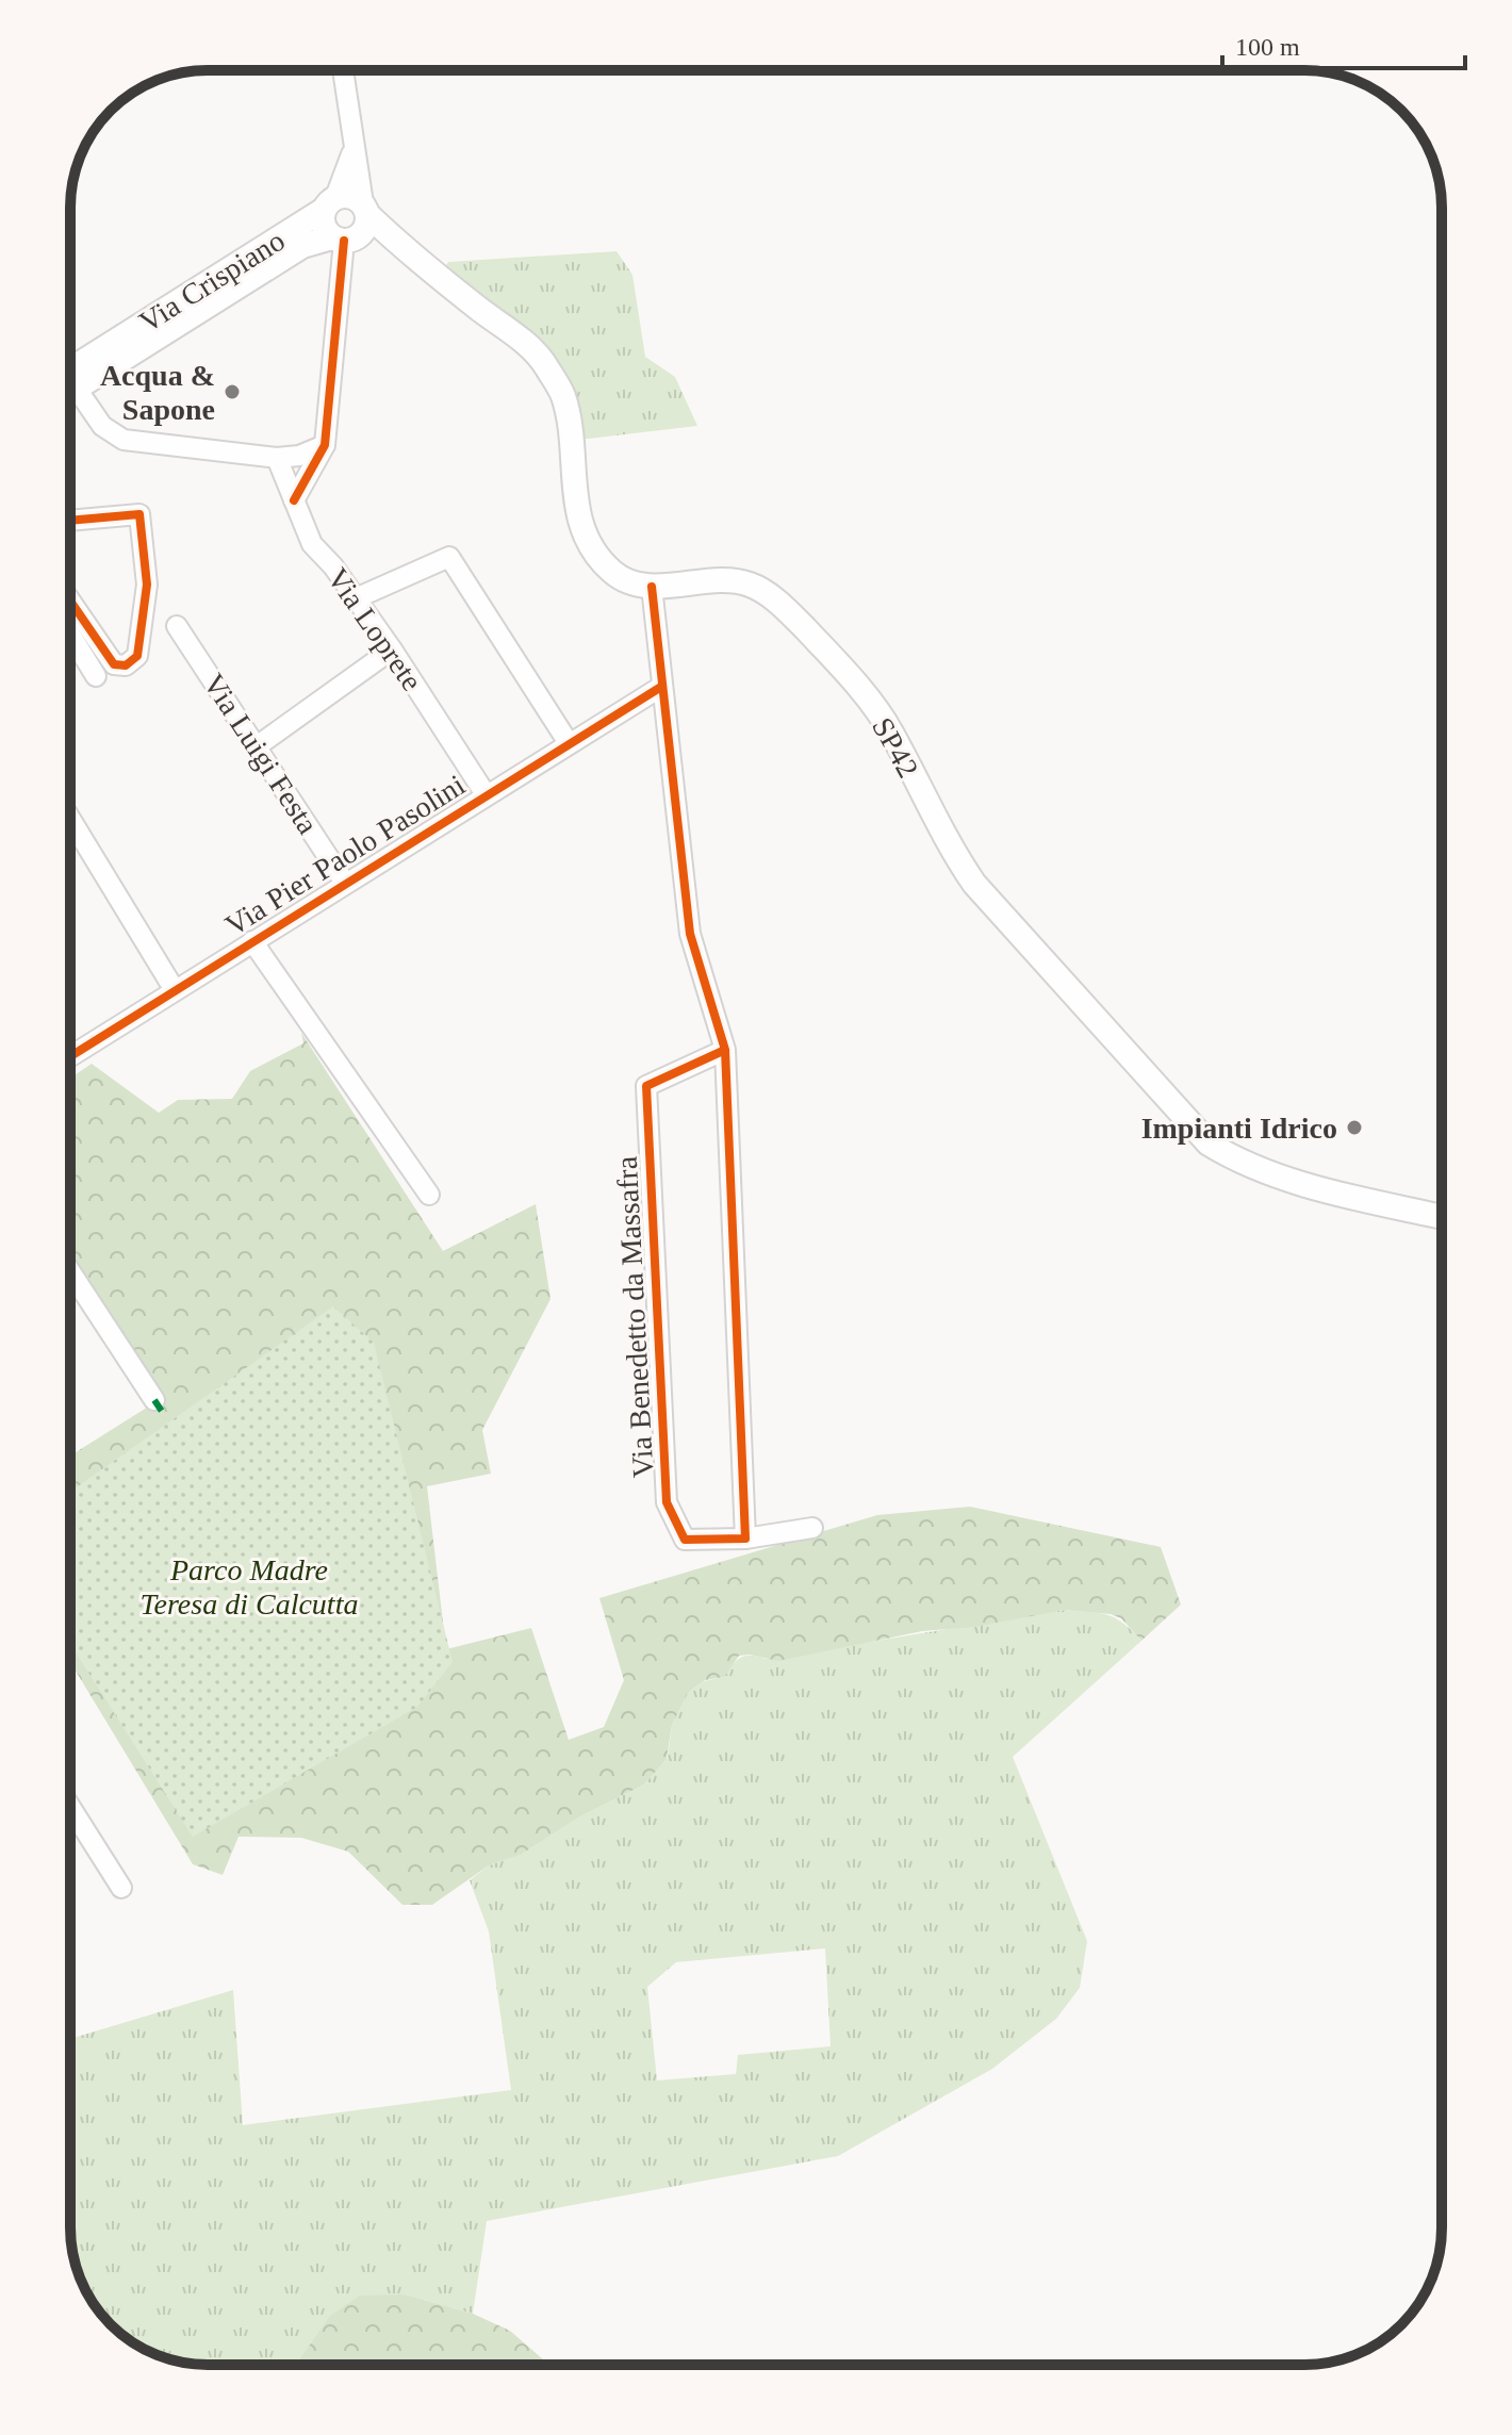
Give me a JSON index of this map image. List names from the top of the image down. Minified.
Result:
{"streets":{"main road":["Via Crispiano","SP42"],"street":["Via Loprete","Via Luigi Festa","Via Pier Paolo Pasolini","Via Benedetto da Massafra"]},"crossings":[["Via Crispiano","SP42"],["Via Loprete","Via Pier Paolo Pasolini"],["Via Luigi Festa","Via Pier Paolo Pasolini"]],"parks":["Parco Madre Teresa di Calcutta"],"places":["Acqua & Sapone","Impianti Idrico"],"scale_bar":"100 m"}
